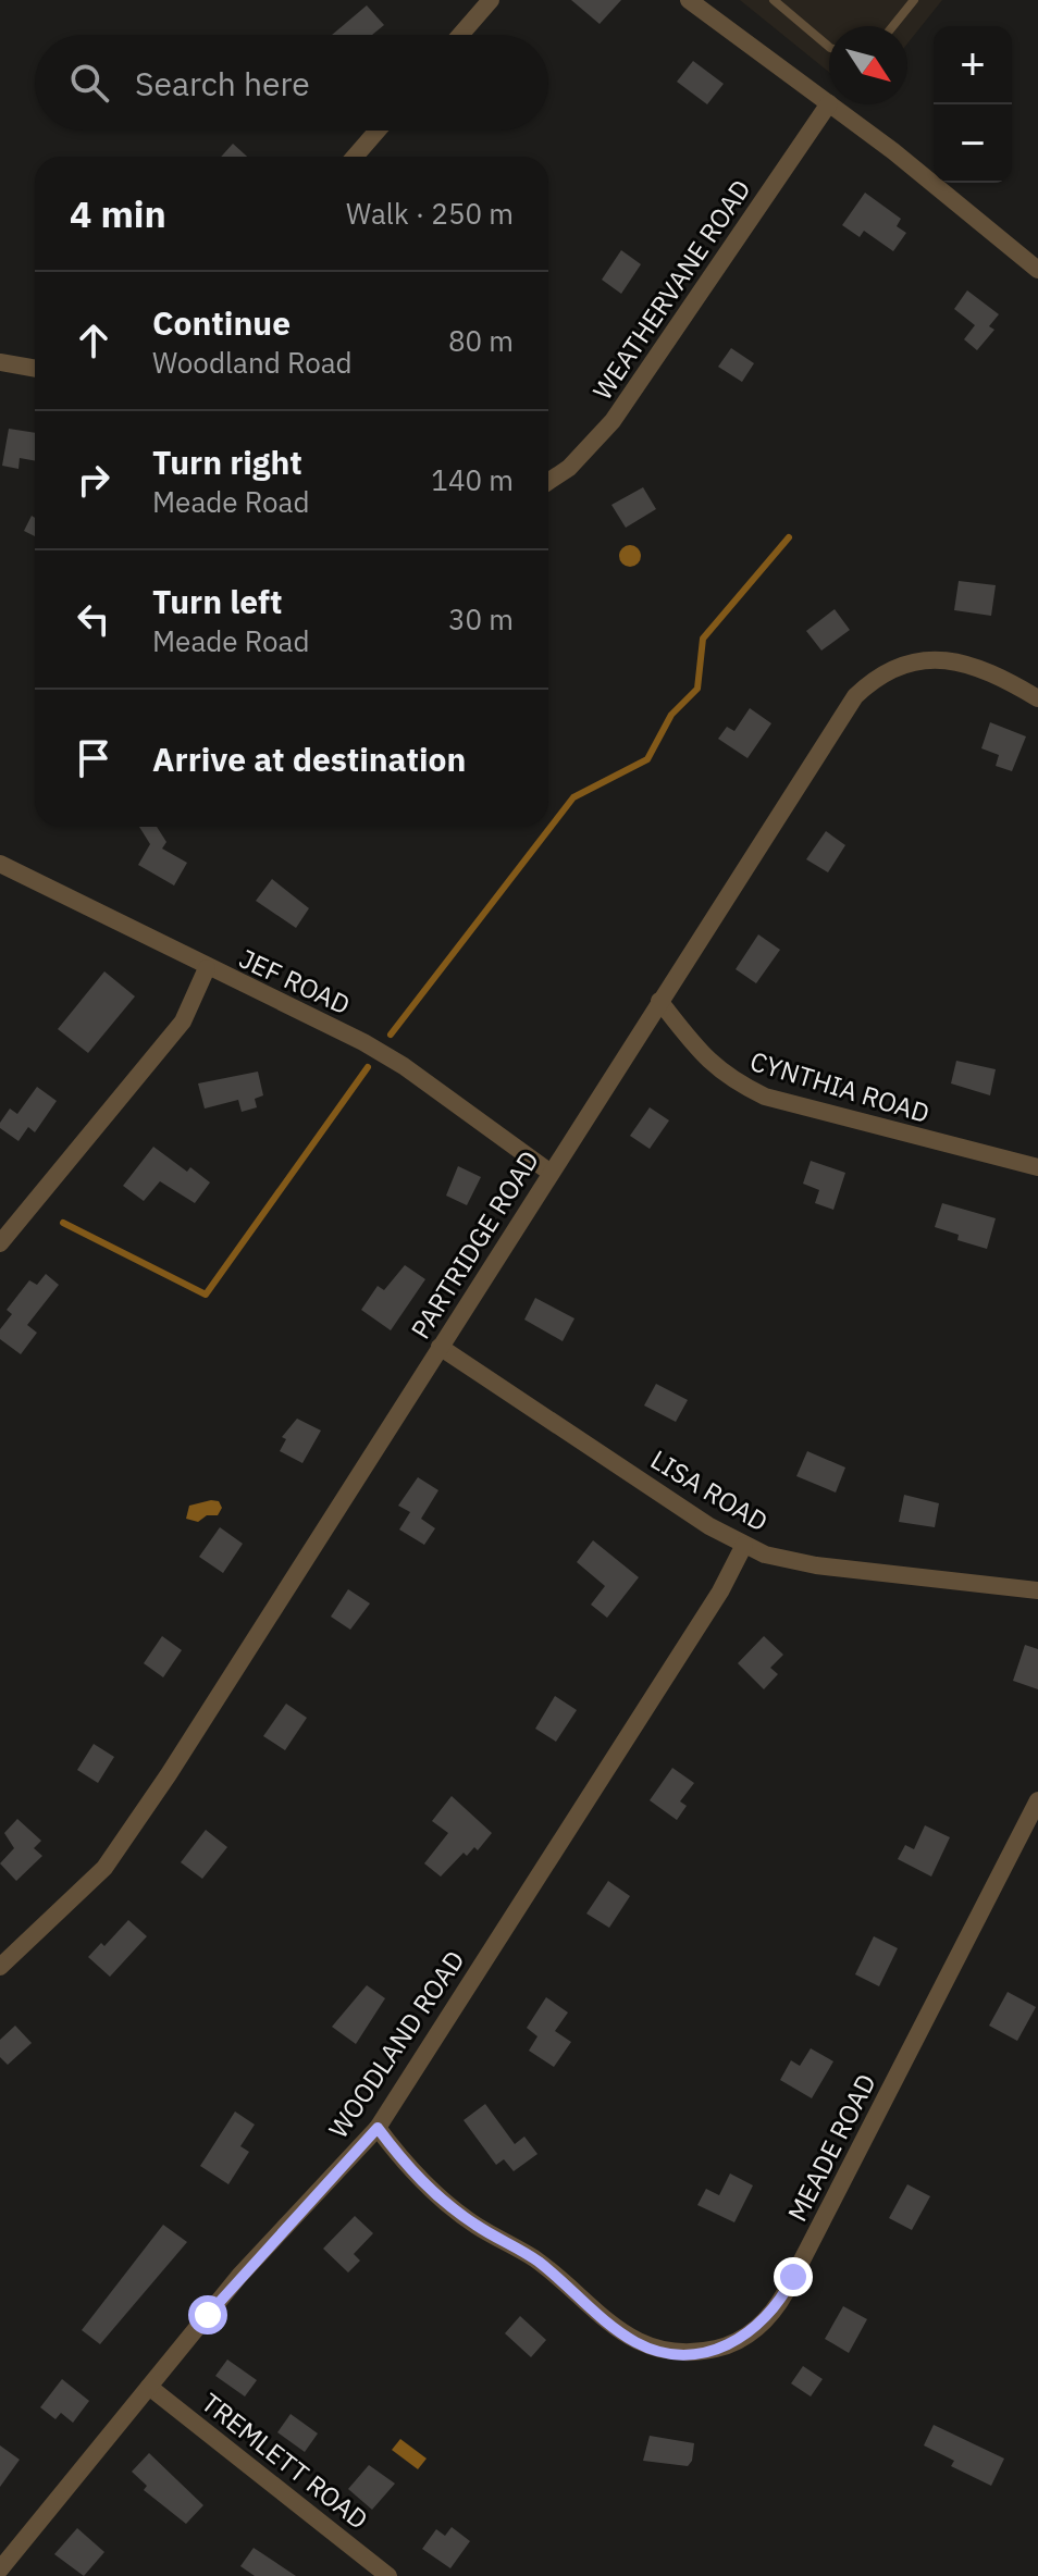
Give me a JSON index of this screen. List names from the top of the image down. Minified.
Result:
{"streets":{"street":["WEATHERVANE ROAD","JEF ROAD","CYNTHIA ROAD","PARTRIDGE ROAD","LISA ROAD","WOODLAND ROAD","MEADE ROAD","TREMLETT ROAD"]},"crossings":[["JEF ROAD","PARTRIDGE ROAD"],["CYNTHIA ROAD","PARTRIDGE ROAD"],["PARTRIDGE ROAD","LISA ROAD"],["LISA ROAD","WOODLAND ROAD"],["WOODLAND ROAD","MEADE ROAD"],["WOODLAND ROAD","TREMLETT ROAD"]],"north":"bottom right","page":{"map_buttons":["+","−"],"search":"Search here","heading":["4 min","Walk · 250 m"],"list":[["Continue","Woodland Road","80 m"],["Turn right","Meade Road","140 m"],["Turn left","Meade Road","30 m"],"Arrive at destination"]}}
